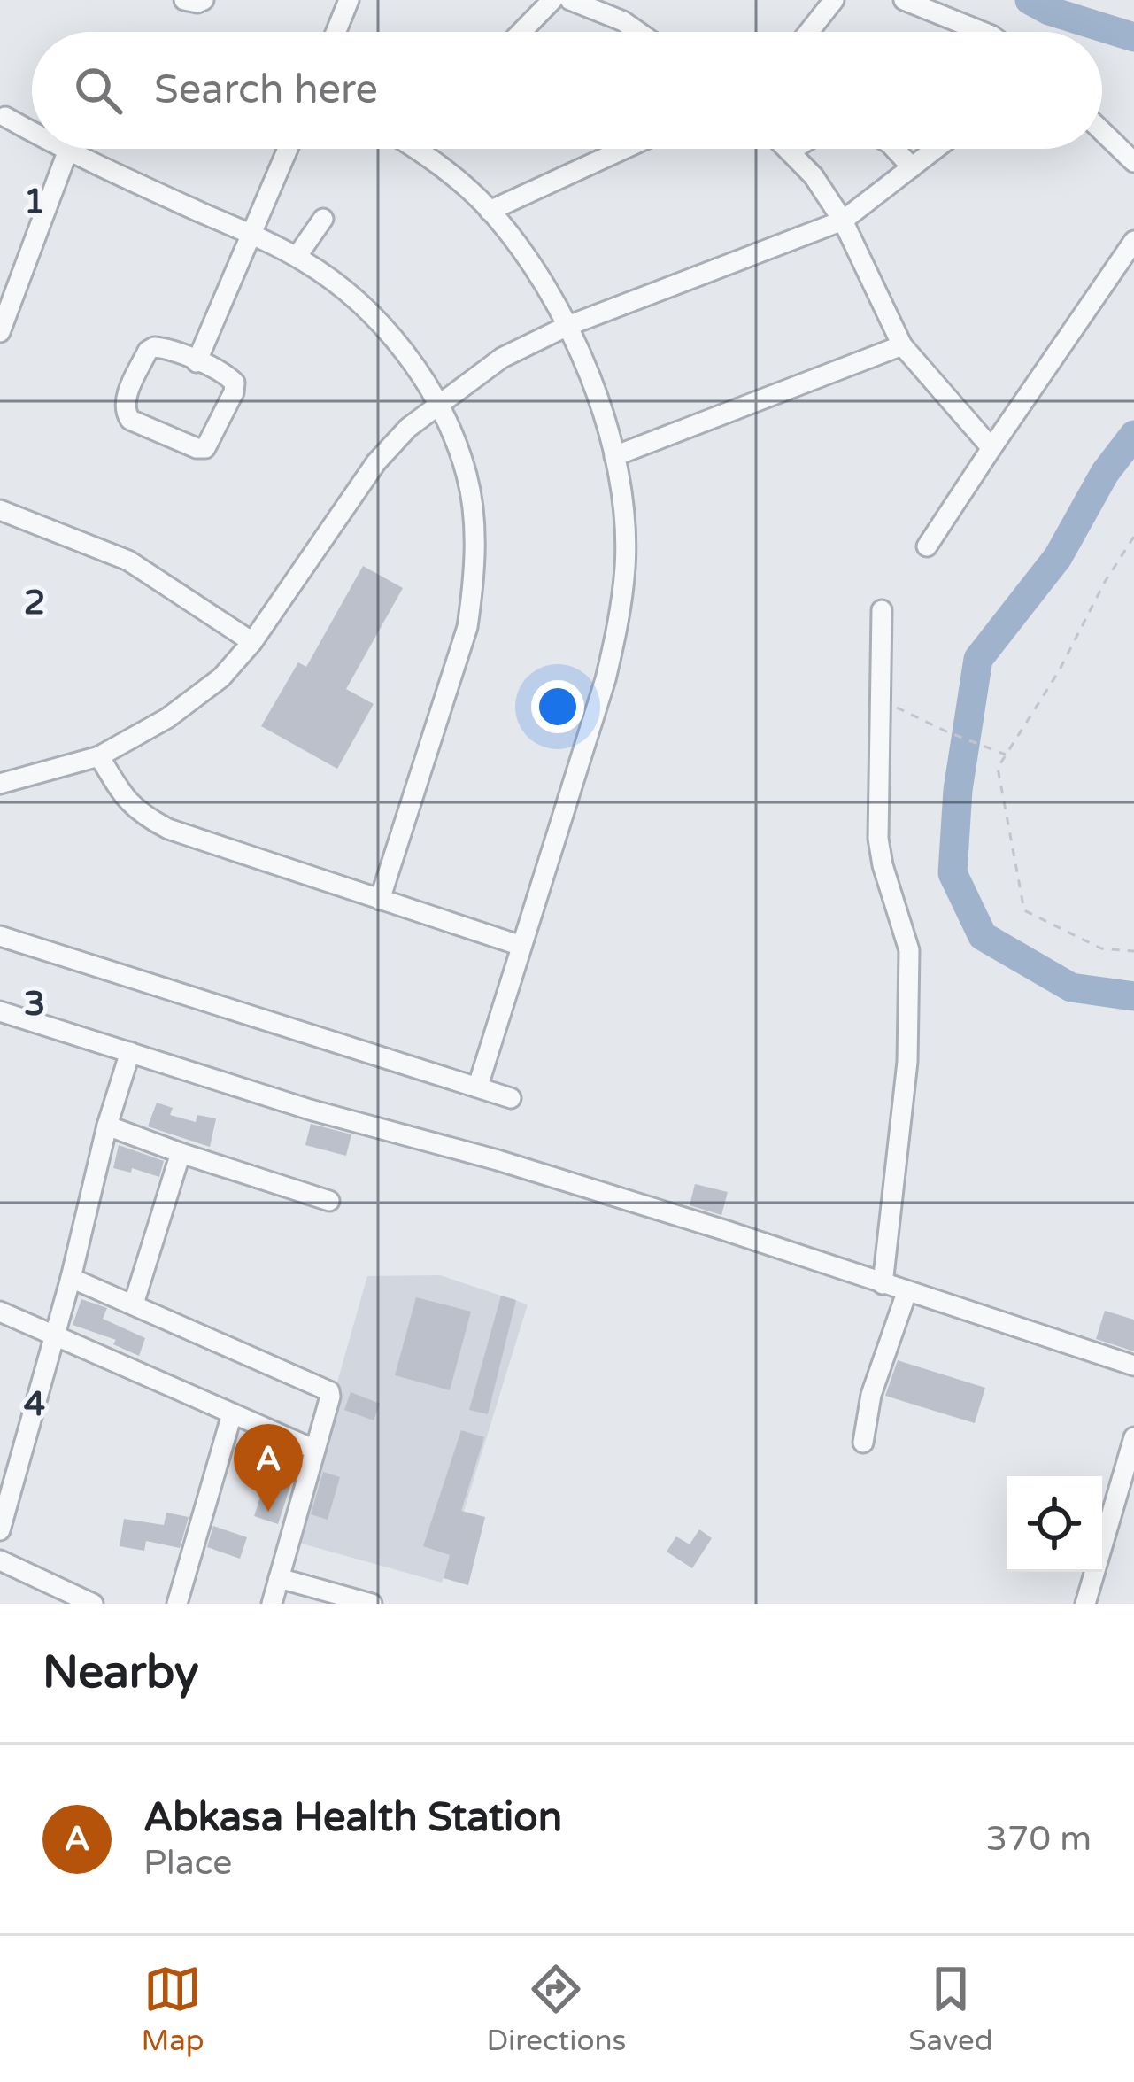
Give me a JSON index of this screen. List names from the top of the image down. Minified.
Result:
{"page":{"search":"Search here","pins":"A","heading":"Nearby","list":[{"mark":"A","name":"Abkasa Health Station","note":"Place","value":"370 m"}],"nav":["Map","Directions","Saved"]},"grid":{"rows":["1","2","3","4"]}}
